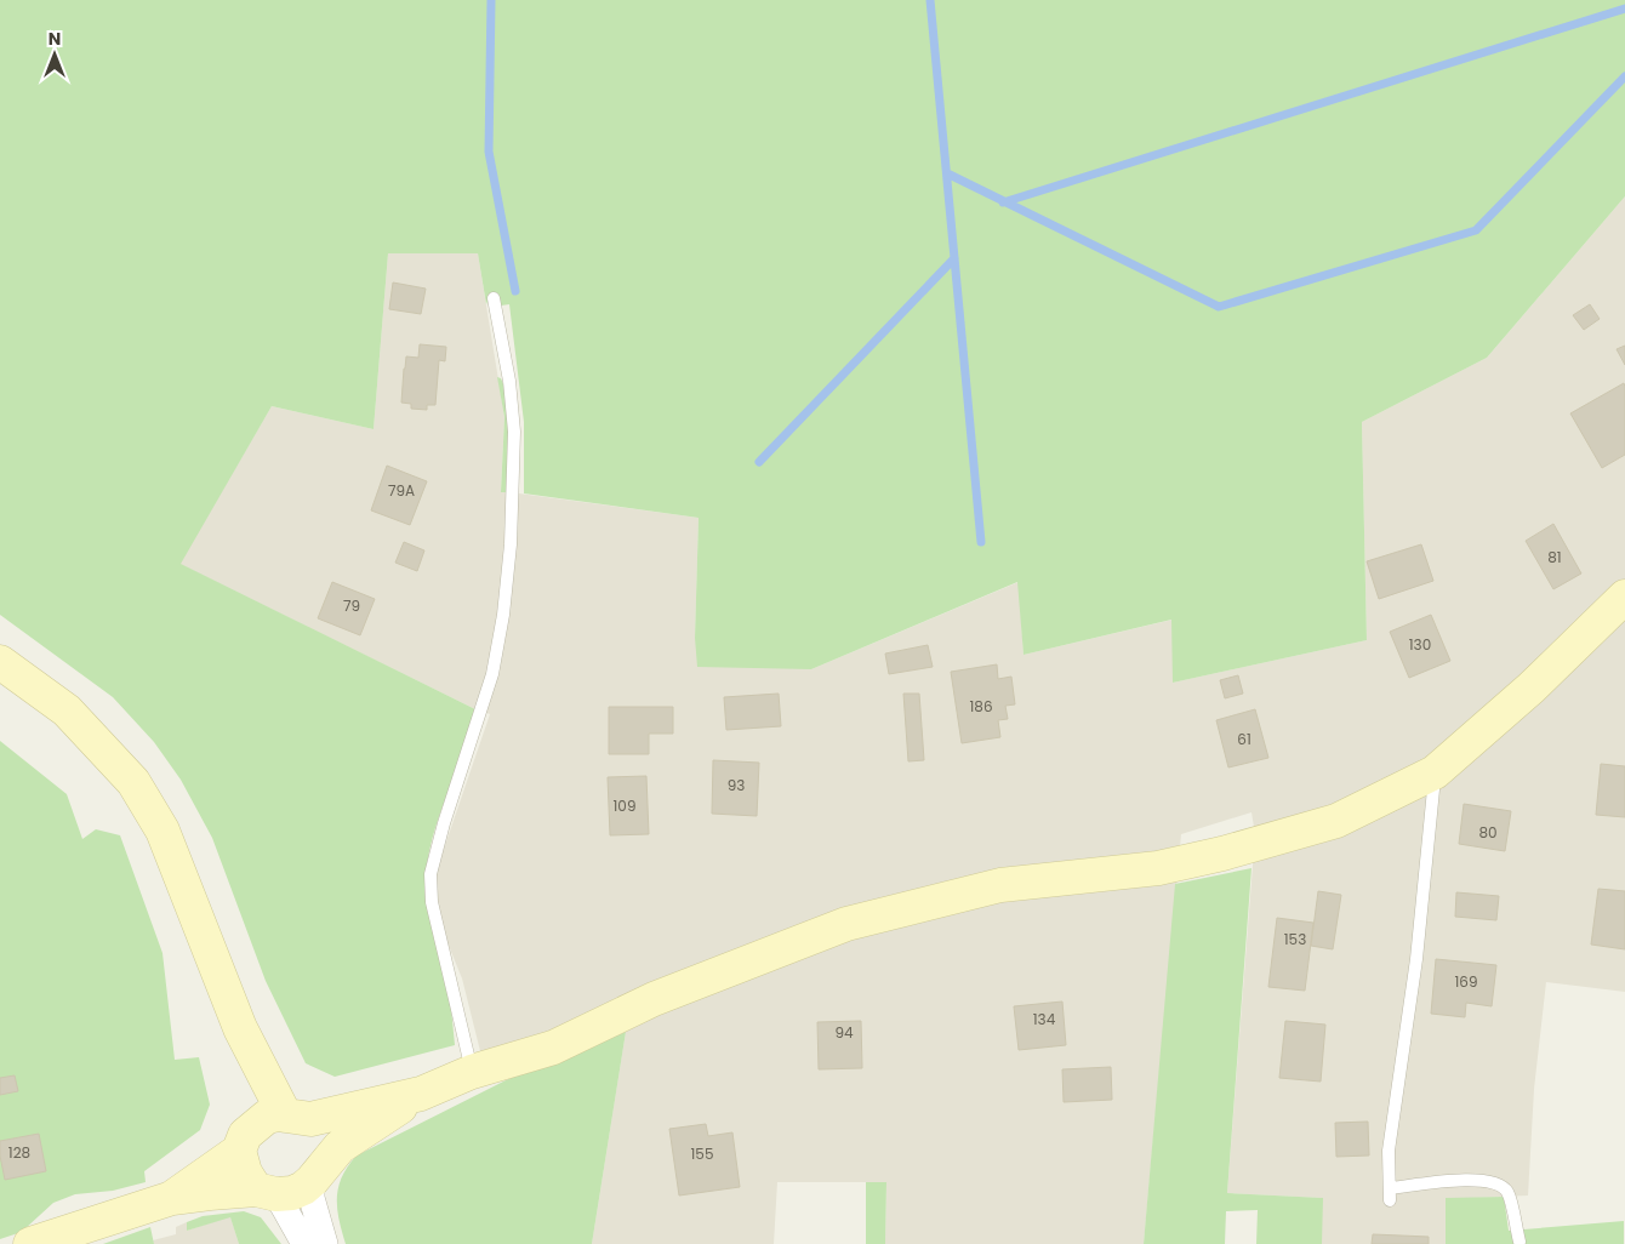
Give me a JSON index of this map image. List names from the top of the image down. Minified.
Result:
{"house_numbers":["79A","81","79","130","186","61","93","109","80","153","169","134","94","128","155"],"north":"top"}
